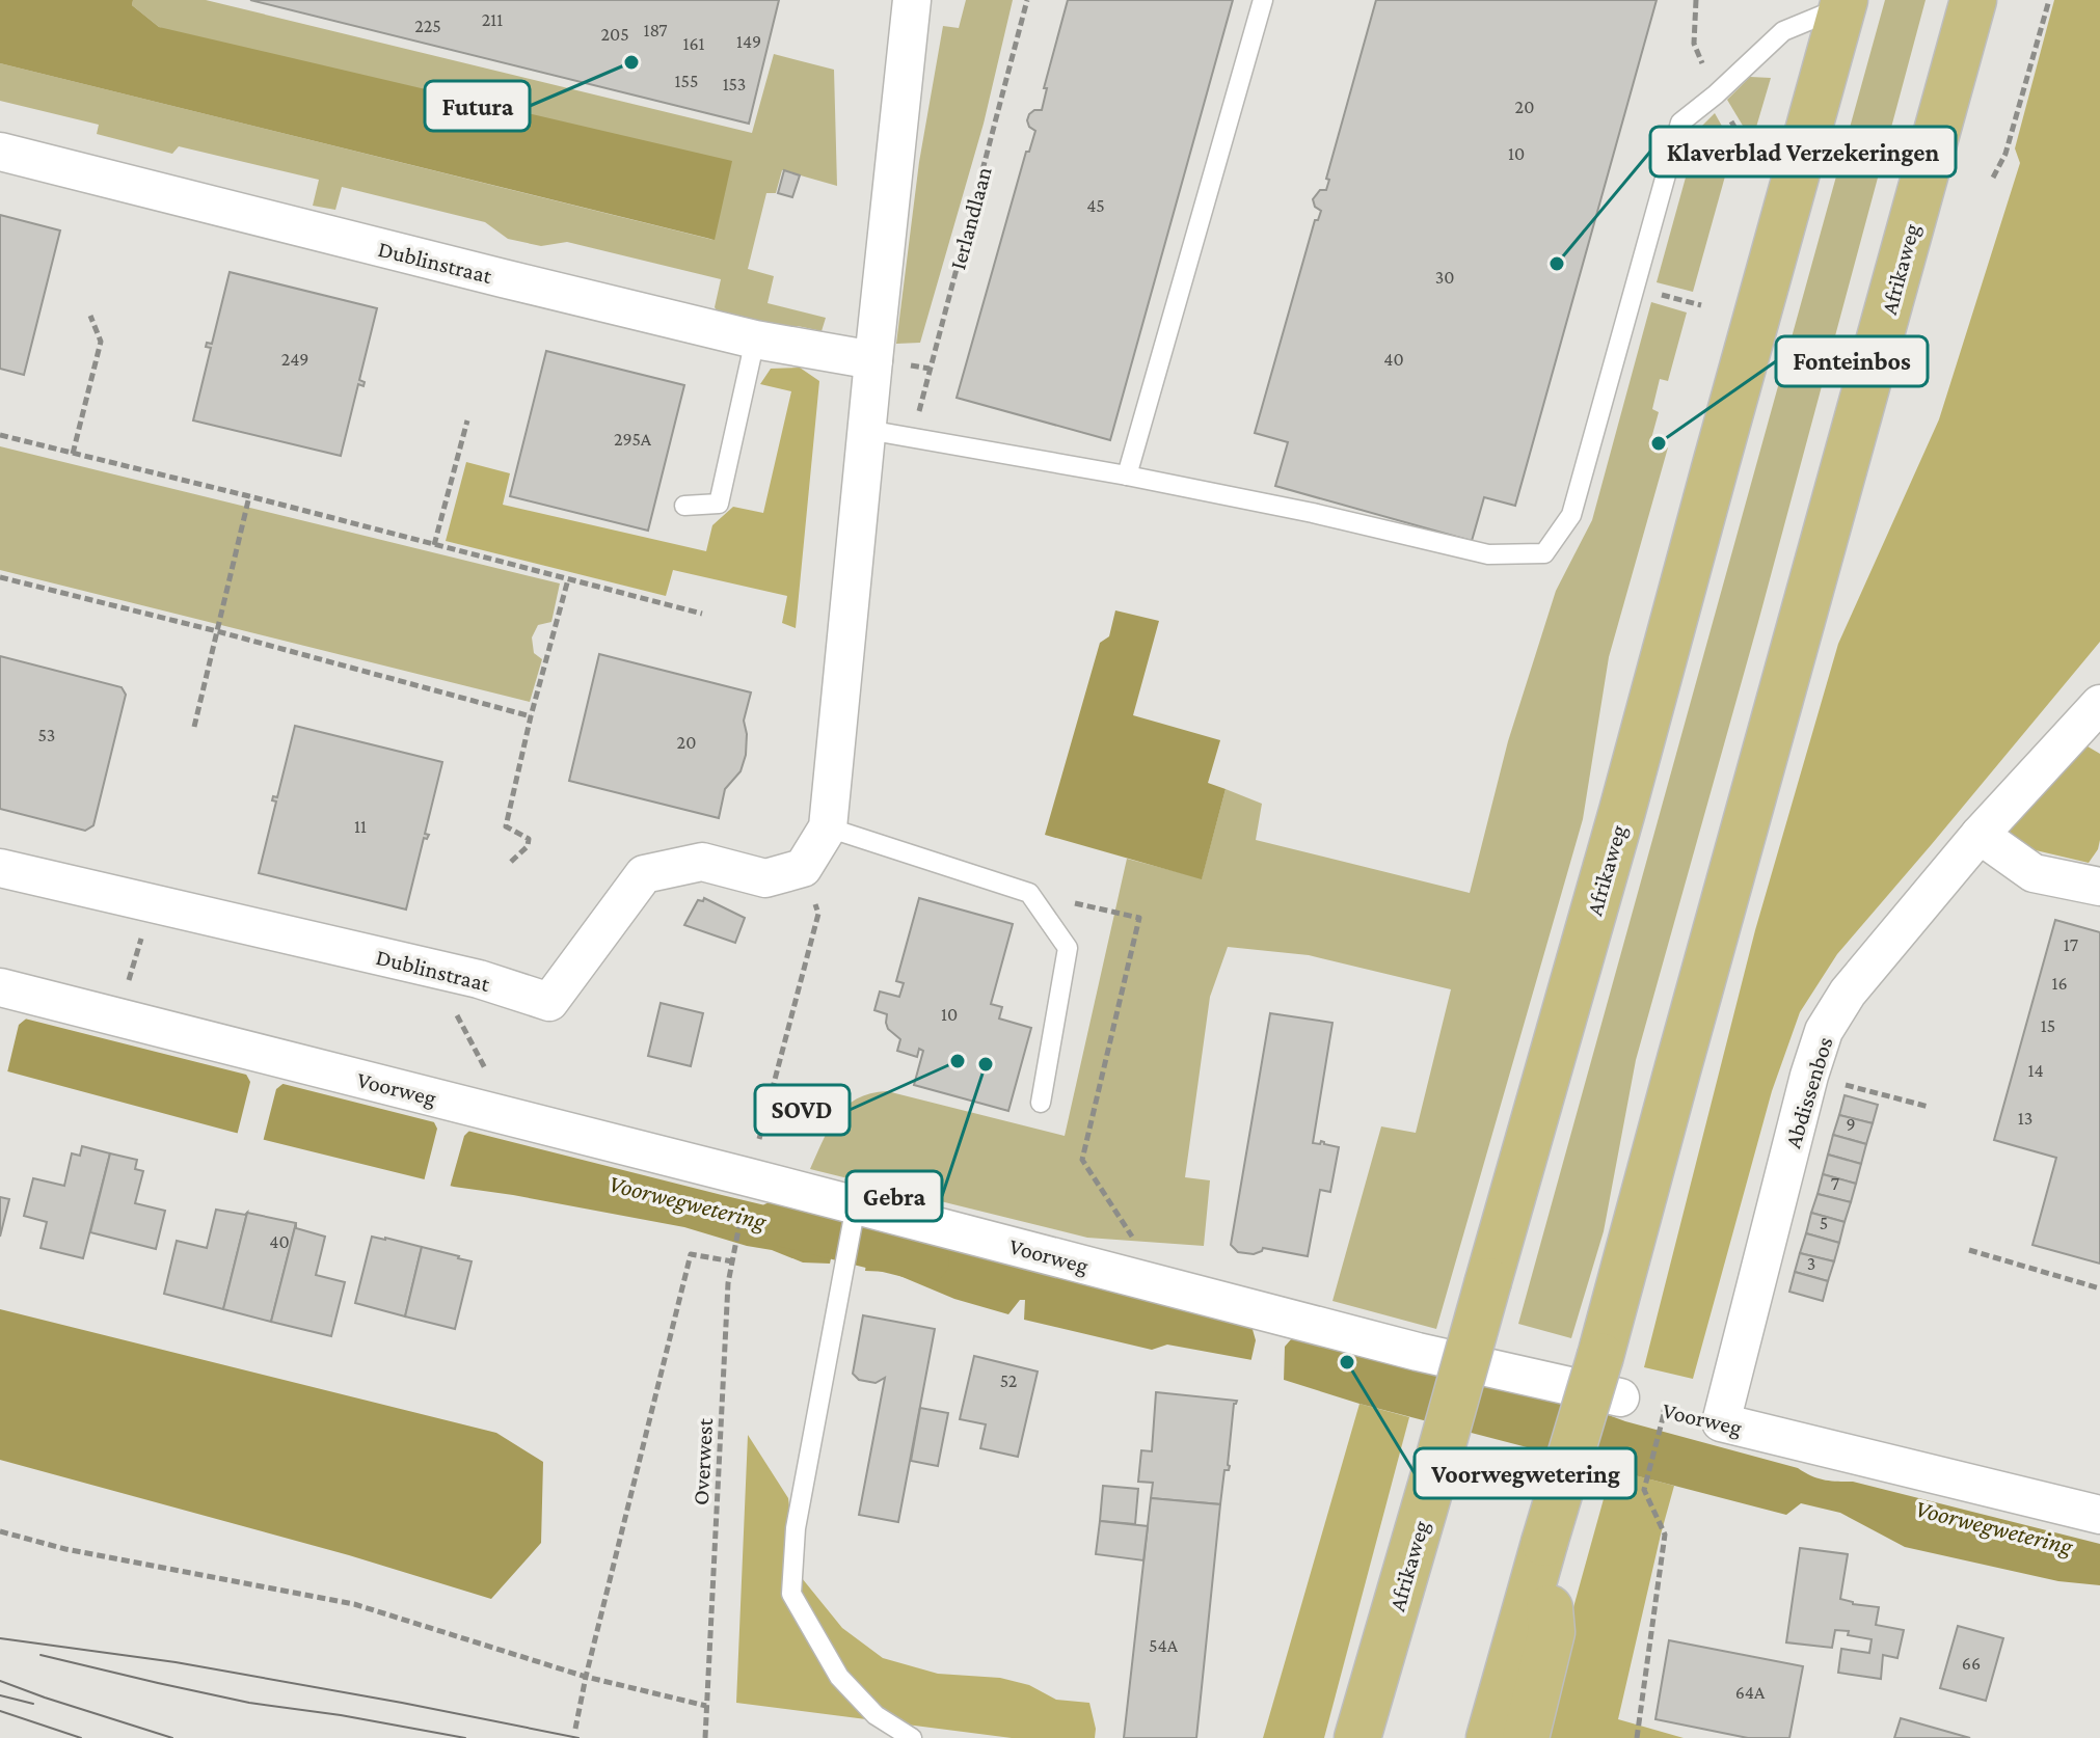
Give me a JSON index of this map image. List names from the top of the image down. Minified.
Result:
{"streets":{"main road":["Afrikaweg"],"street":["Dublinstraat","Voorweg","Abdissenbos"],"path":["Ierlandlaan","Overwest"]},"crossings":[["Dublinstraat","Overwest"],["Voorweg","Abdissenbos"],["Voorweg","Overwest"]],"water":["Voorwegwetering"],"places":["Futura","Klaverblad Verzekeringen","Fonteinbos","SOVD","Gebra","Voorwegwetering"],"house_numbers":["211","225","187","205","149","161","155","153","20","10","45","30","249","40","295A","53","20","11","17","16","10","15","14","13","9","7","5","40","3","52","54A","66","64A"]}
